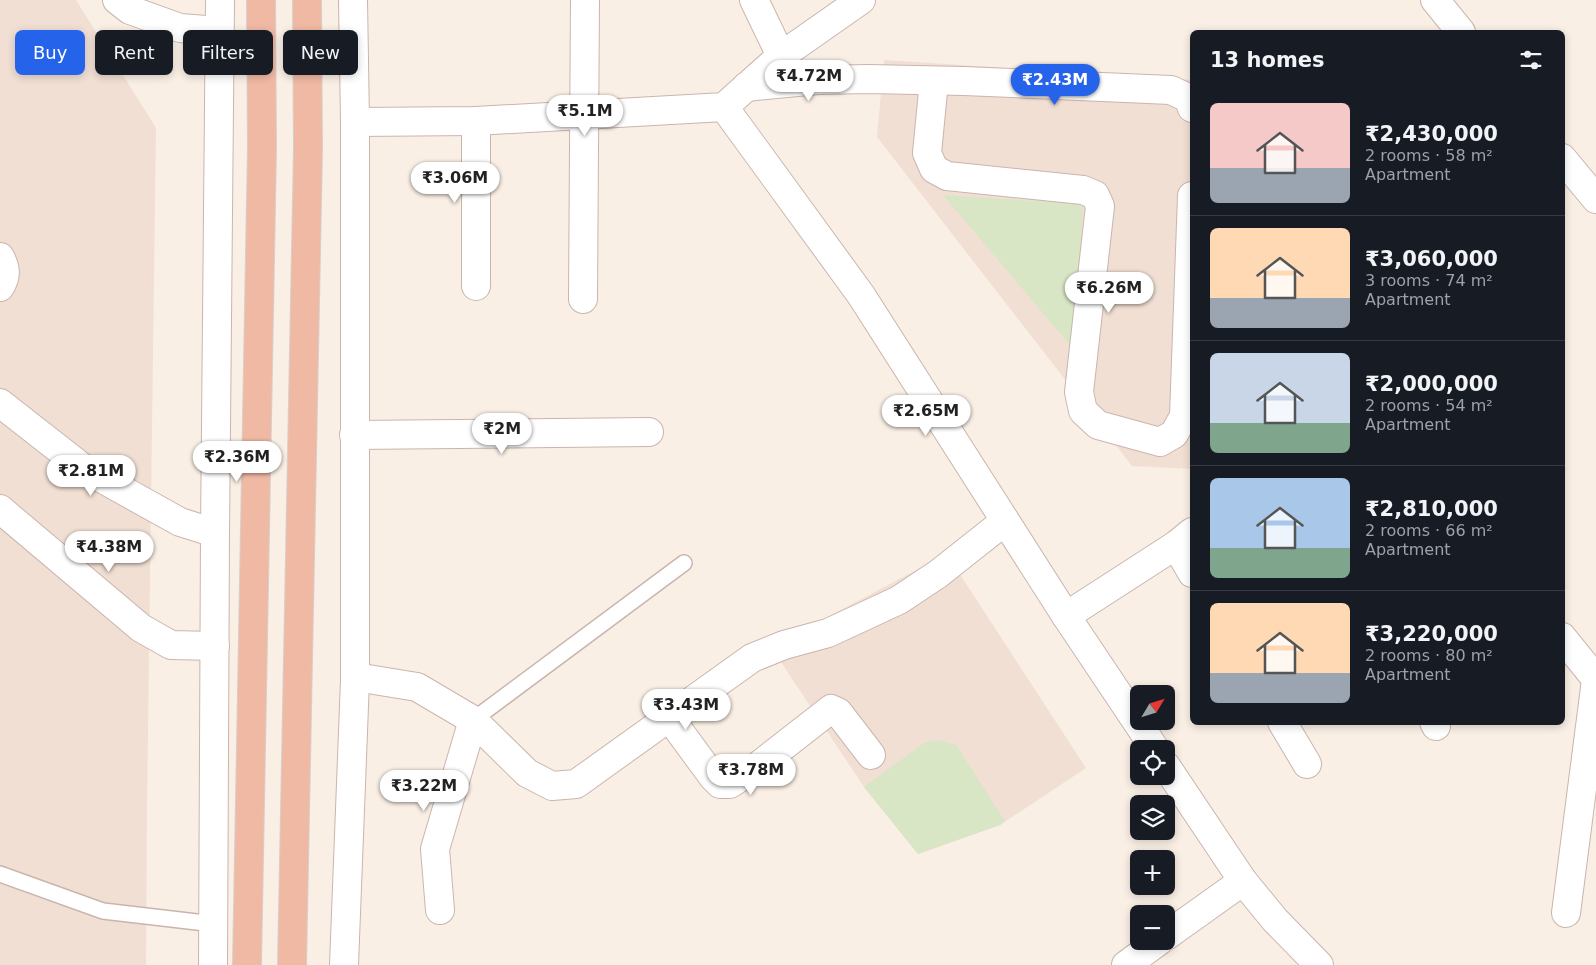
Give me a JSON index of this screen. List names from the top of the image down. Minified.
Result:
{"north":"top right","page":{"chip":["Buy","Rent","Filters","New"],"heading":"13 homes","price":["₹4.72M","₹2.43M","₹5.1M","₹3.06M","₹6.26M","₹2.65M","₹2M","₹2.36M","₹2.81M","₹4.38M","₹3.43M","₹3.78M","₹3.22M"],"list":[{"name":"₹2,430,000","note":"2 rooms · 58 m² · Apartment"},{"name":"₹3,060,000","note":"3 rooms · 74 m² · Apartment"},{"name":"₹2,000,000","note":"2 rooms · 54 m² · Apartment"},{"name":"₹2,810,000","note":"2 rooms · 66 m² · Apartment"},{"name":"₹3,220,000","note":"2 rooms · 80 m² · Apartment"}],"map_buttons":["+","−"]}}
